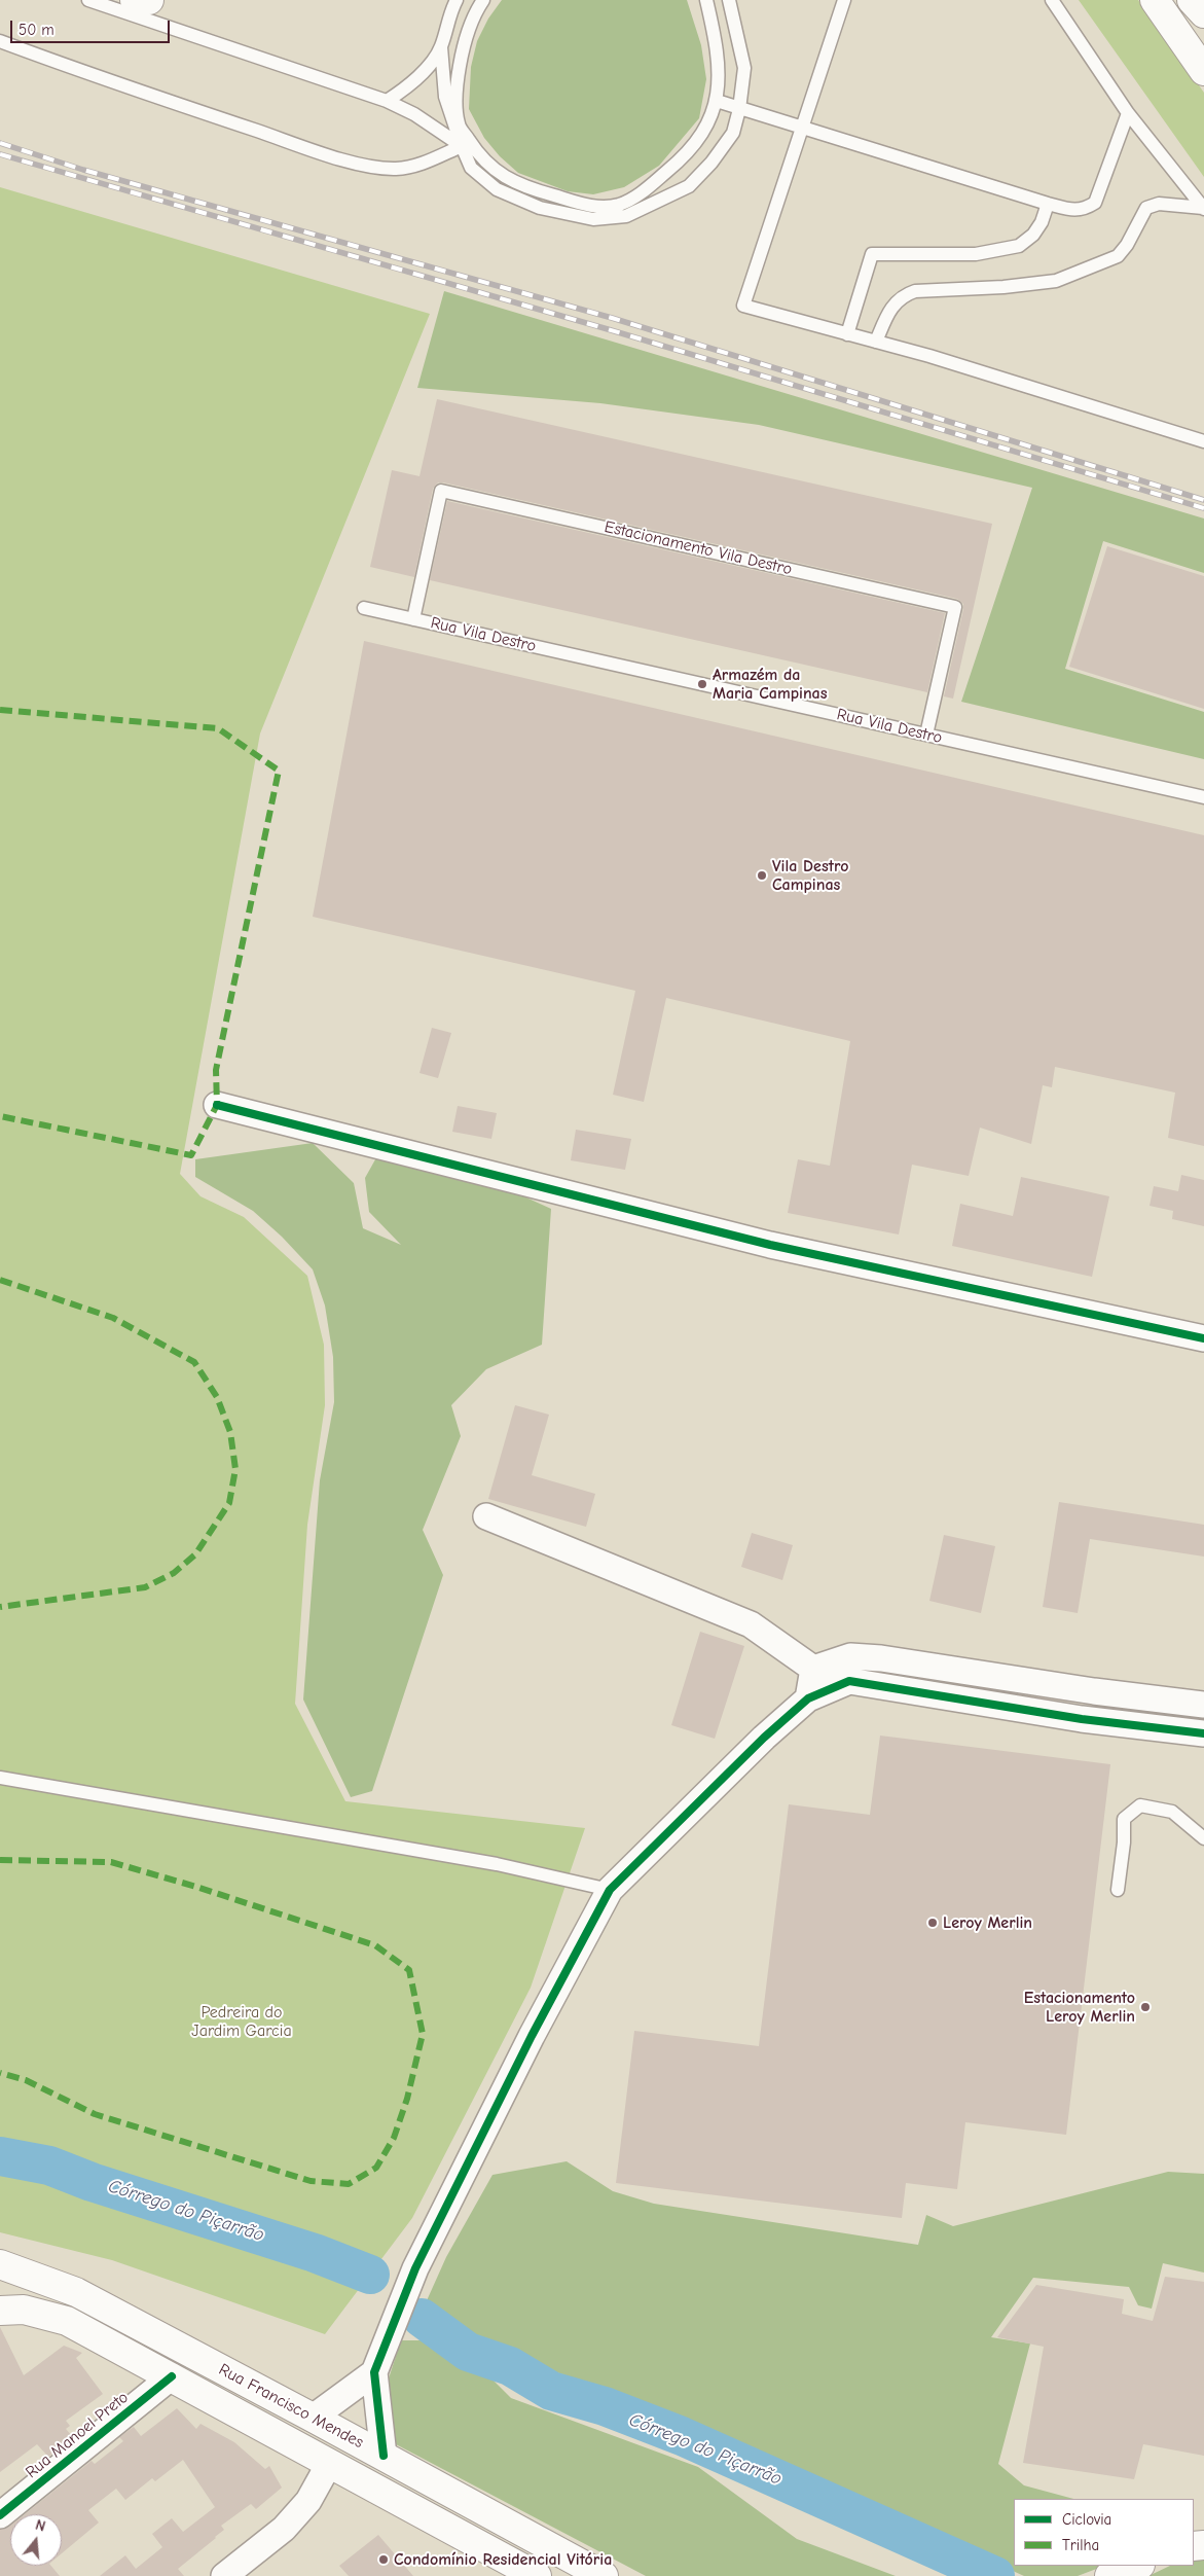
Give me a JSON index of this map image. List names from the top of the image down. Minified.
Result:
{"streets":{"main road":["Rua Francisco Mendes"],"street":["Rua Manoel Preto"],"lane":["Estacionamento Vila Destro","Rua Vila Destro"]},"crossings":[["Estacionamento Vila Destro","Rua Vila Destro"],["Rua Francisco Mendes","Rua Manoel Preto"]],"water":["Córrego do Piçarrão"],"parks":["Pedreira do Jardim Garcia"],"places":["Armazém da Maria Campinas","Vila Destro Campinas","Leroy Merlin","Estacionamento Leroy Merlin","Condomínio Residencial Vitória"],"legend":["Ciclovia","Trilha"],"scale_bar":"50 m","north":"top"}
